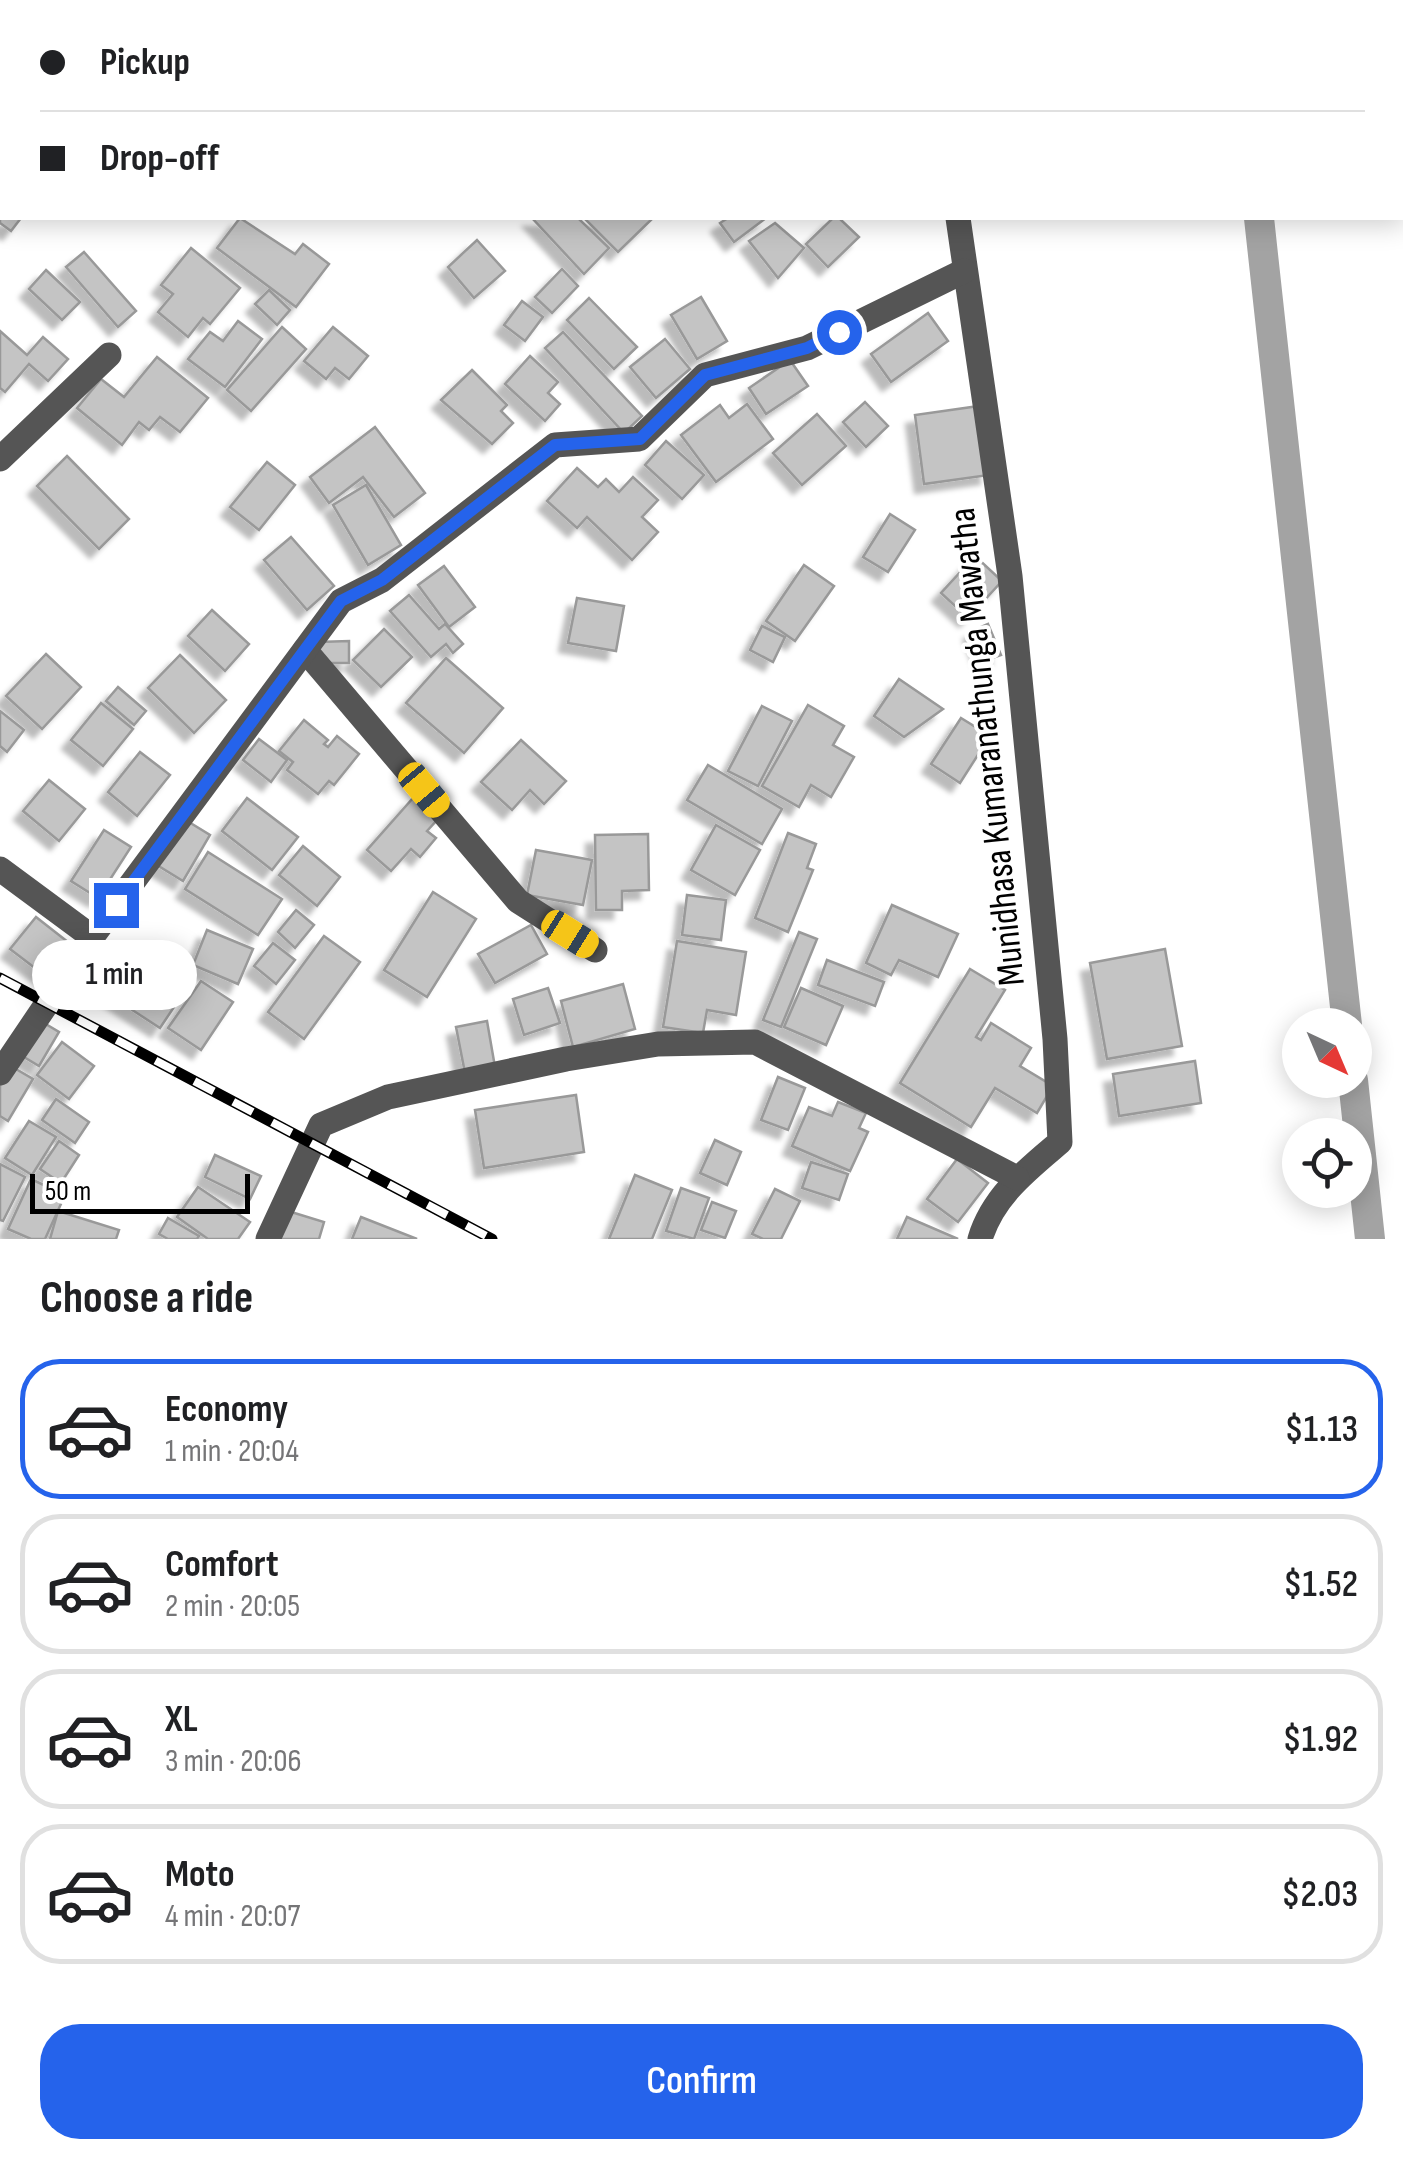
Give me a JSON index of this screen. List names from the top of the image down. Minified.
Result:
{"streets":{"street":["Munidhasa Kumaranathunga Mawatha"]},"scale_bar":"50 m","north":"bottom right","page":{"banner":["Pickup","Drop-off"],"bubble":"1 min","scale":"50 m","heading":"Choose a ride","list":[{"name":"Economy","note":"1 min · 20:04","value":"$1.13"},{"name":"Comfort","note":"2 min · 20:05","value":"$1.52"},{"name":"XL","note":"3 min · 20:06","value":"$1.92"},{"name":"Moto","note":"4 min · 20:07","value":"$2.03"}],"buttons":"Confirm"}}
